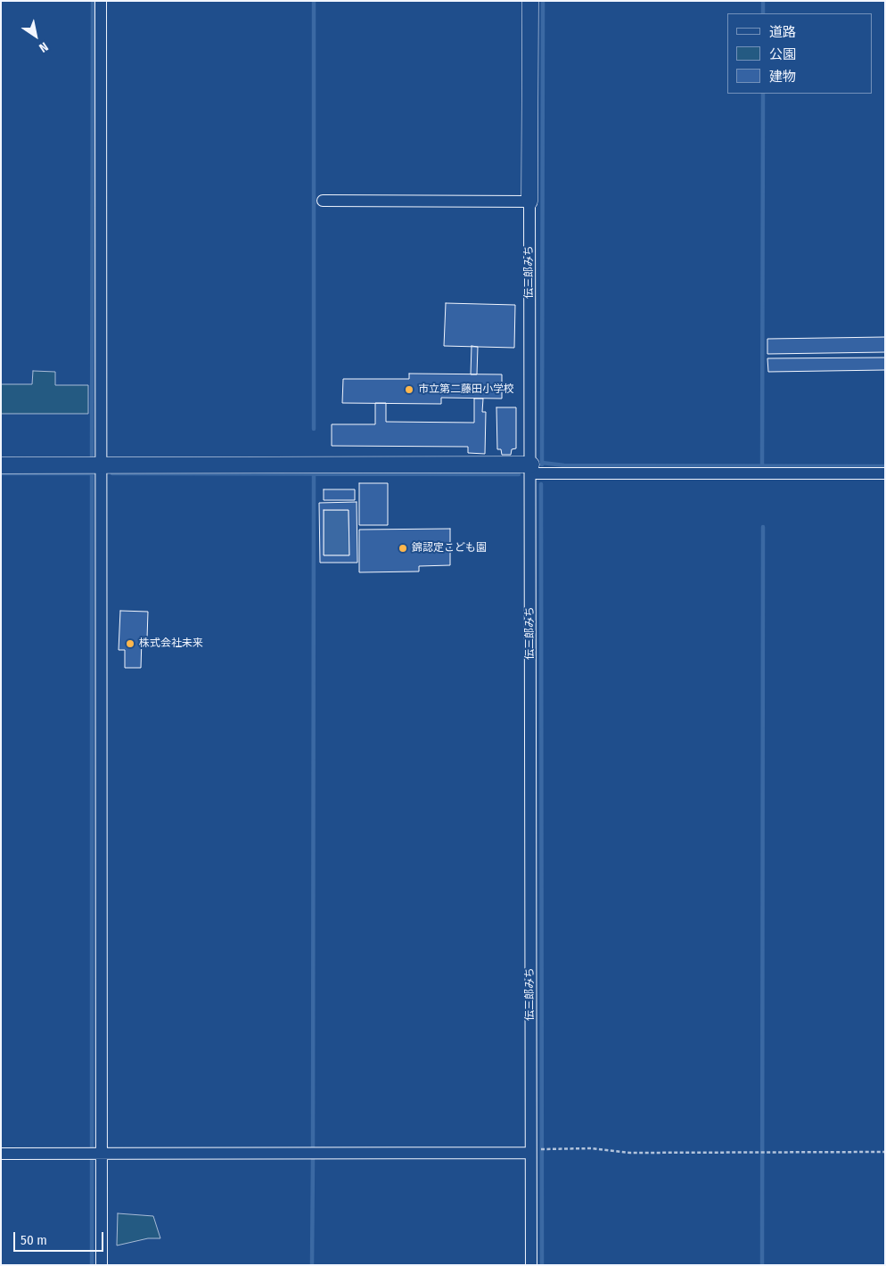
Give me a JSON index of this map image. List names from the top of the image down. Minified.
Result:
{"streets":{"street":["伝三郎みち"]},"places":["市立第二藤田小学校","錦認定こども園","株式会社未来"],"legend":["道路","公園","建物"],"scale_bar":"50 m","north":"bottom right"}
